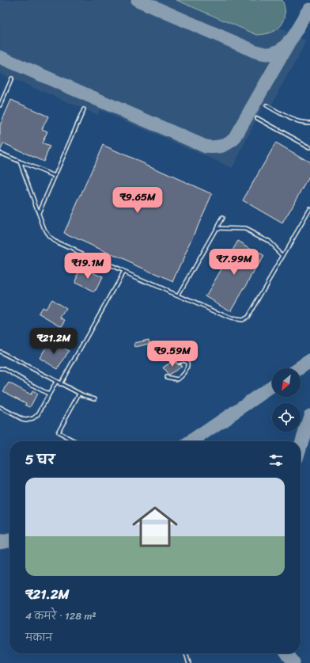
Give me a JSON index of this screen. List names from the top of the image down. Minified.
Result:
{"north":"bottom left","page":{"price":["₹9.65M","₹7.99M","₹19.1M","₹21.2M","₹9.59M"],"heading":"5 घर","list":[{"name":"₹21.2M","note":"4 कमरे · 128 m² · मकान"}]}}
